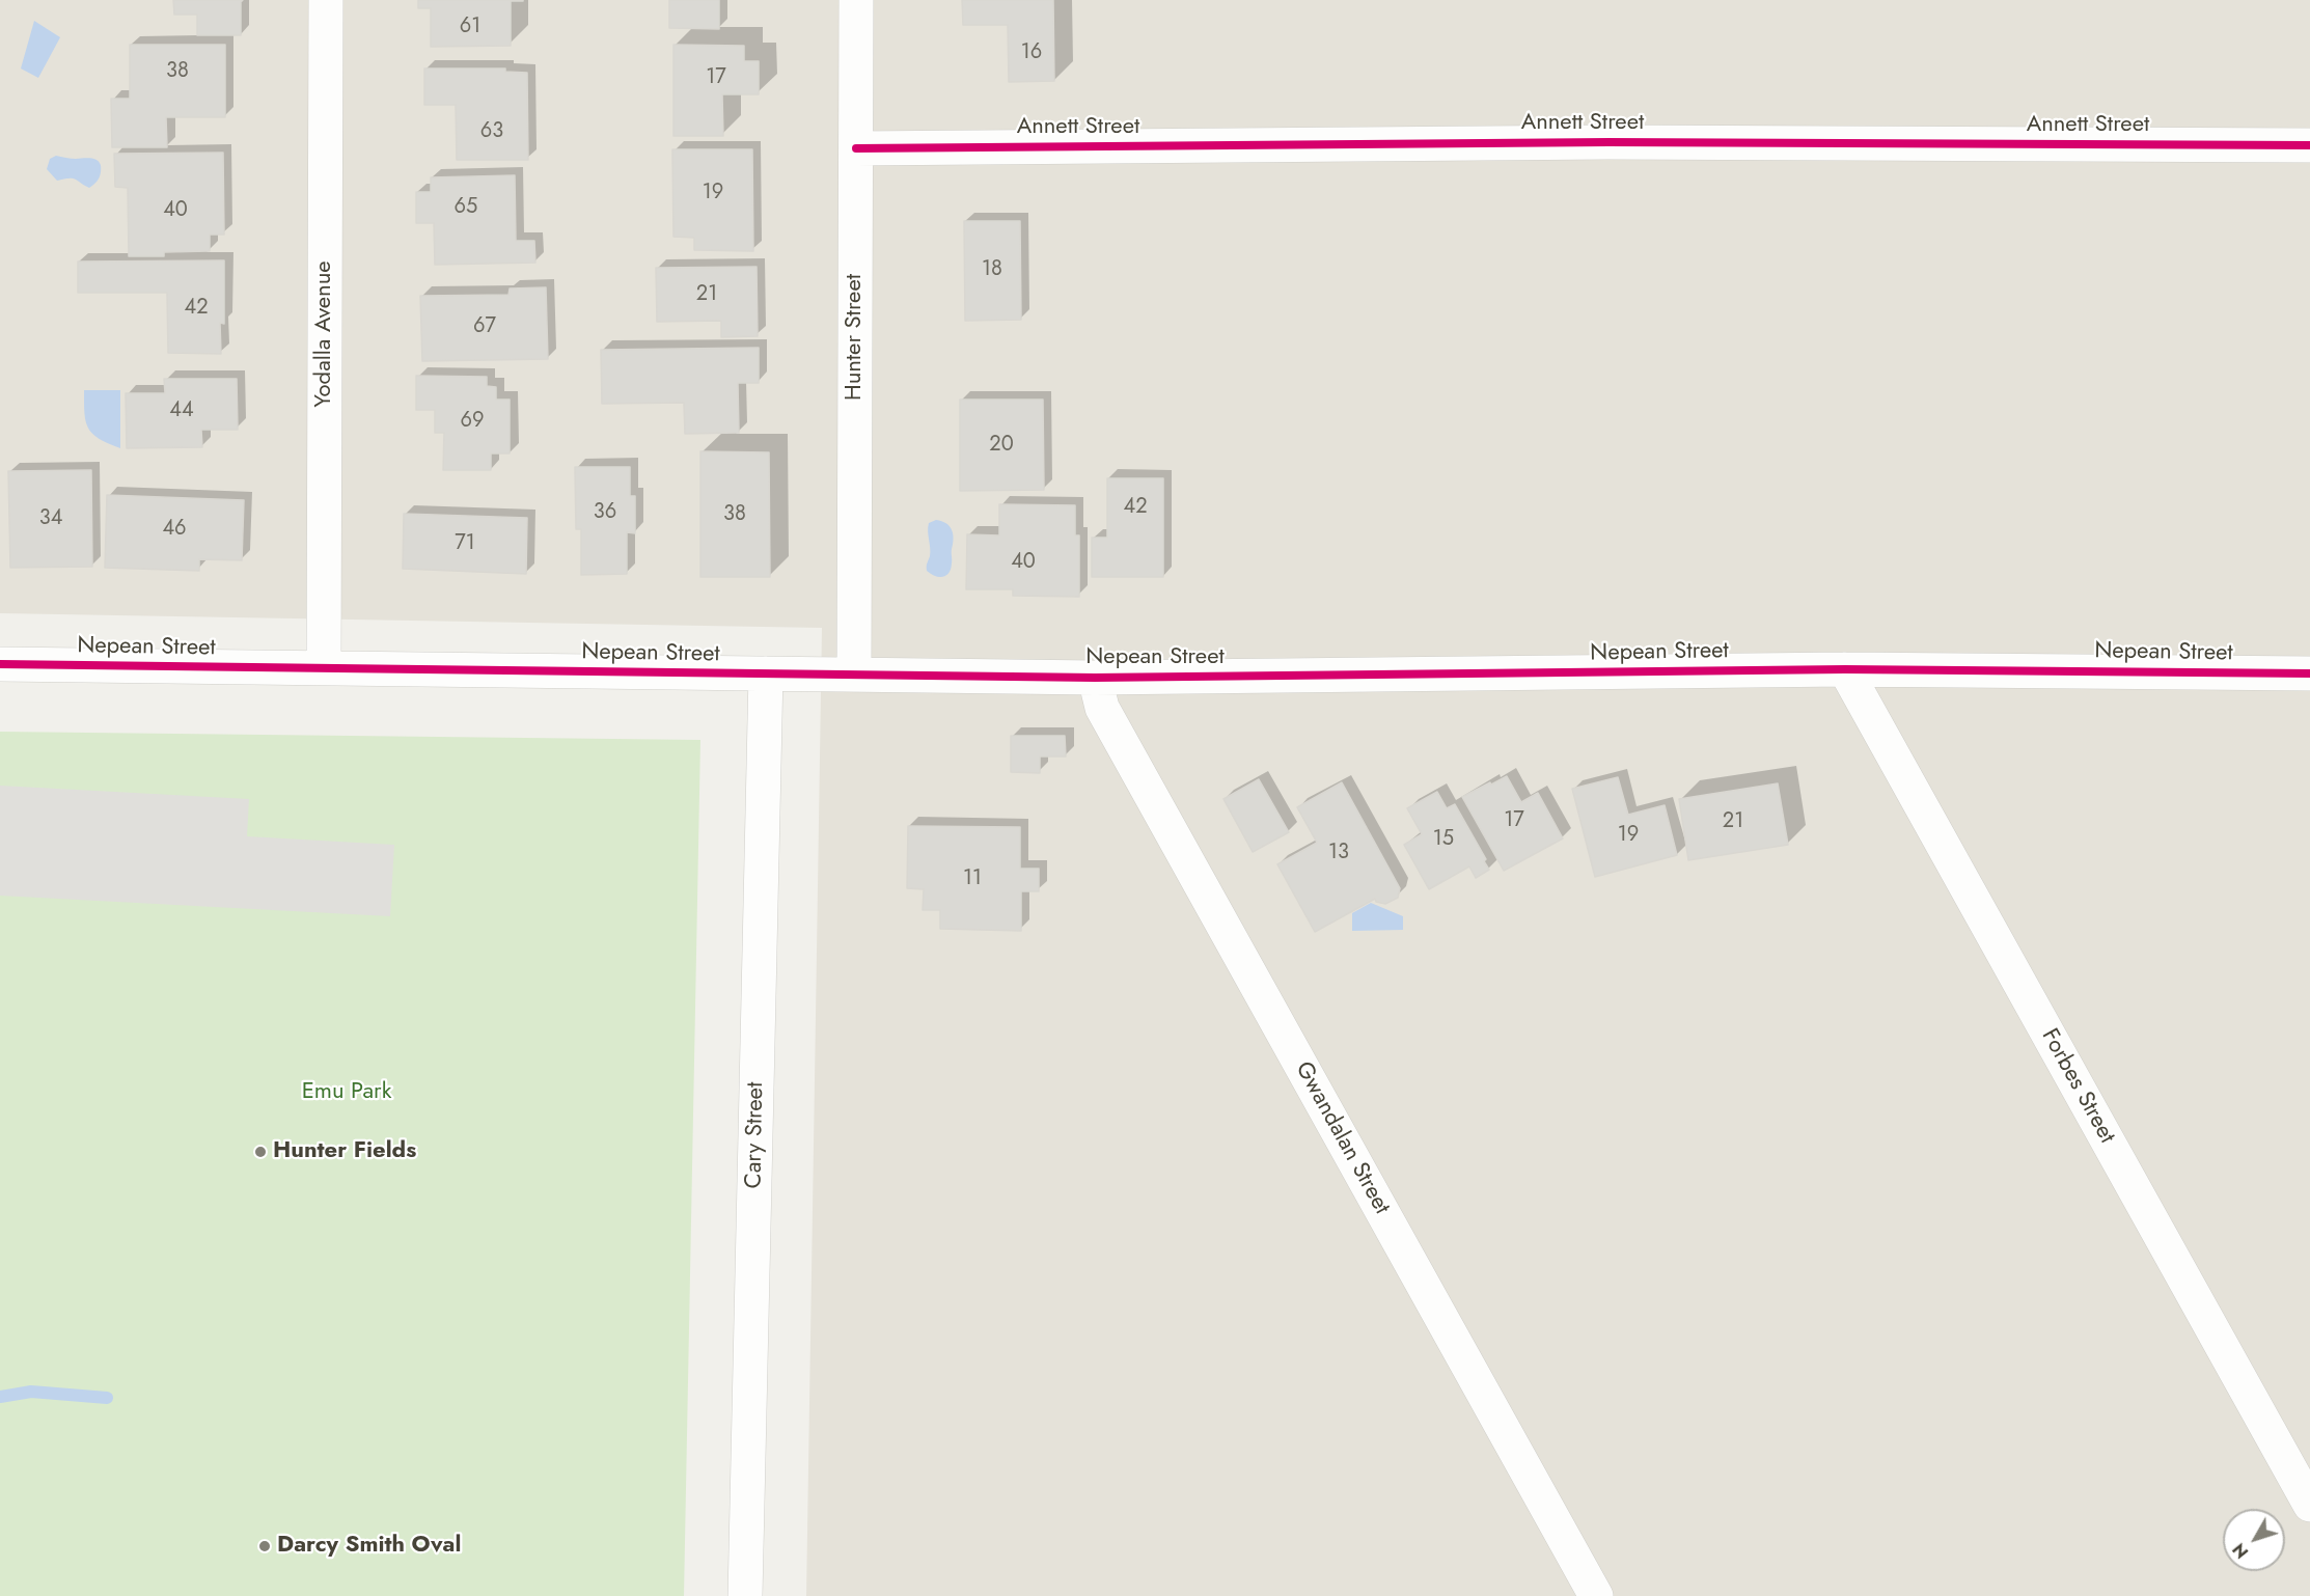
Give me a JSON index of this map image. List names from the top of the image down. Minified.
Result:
{"streets":{"street":["Annett Street","Yodalla Avenue","Hunter Street","Nepean Street","Forbes Street","Cary Street","Gwandalan Street"]},"crossings":[["Annett Street","Hunter Street"],["Yodalla Avenue","Nepean Street"],["Hunter Street","Nepean Street"],["Nepean Street","Forbes Street"],["Nepean Street","Cary Street"],["Nepean Street","Gwandalan Street"]],"parks":["Emu Park"],"places":["Hunter Fields","Darcy Smith Oval"],"house_numbers":["61","16","38","17","63","19","65","40","18","21","42","67","44","69","20","42","36","38","34","46","71","40","17","21","19","15","13","11"],"north":"bottom left"}
